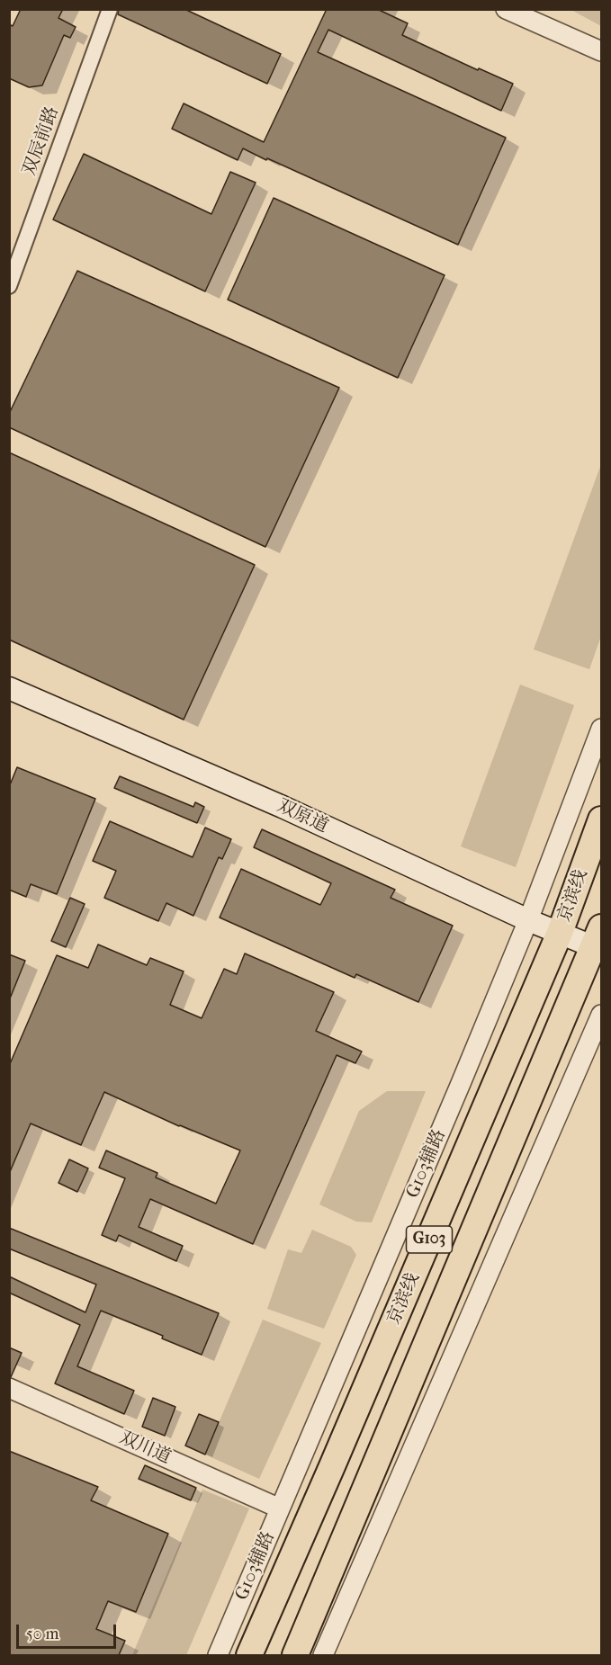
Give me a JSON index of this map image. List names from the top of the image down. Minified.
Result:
{"streets":{"highway":["京滨线","G103"],"main road":["双原道"],"street":["双辰前路","G103辅路","双川道"]},"crossings":[["双原道","京滨线"],["双原道","G103辅路"],["双原道","G103"],["G103辅路","双川道"]],"scale_bar":"50 m"}
